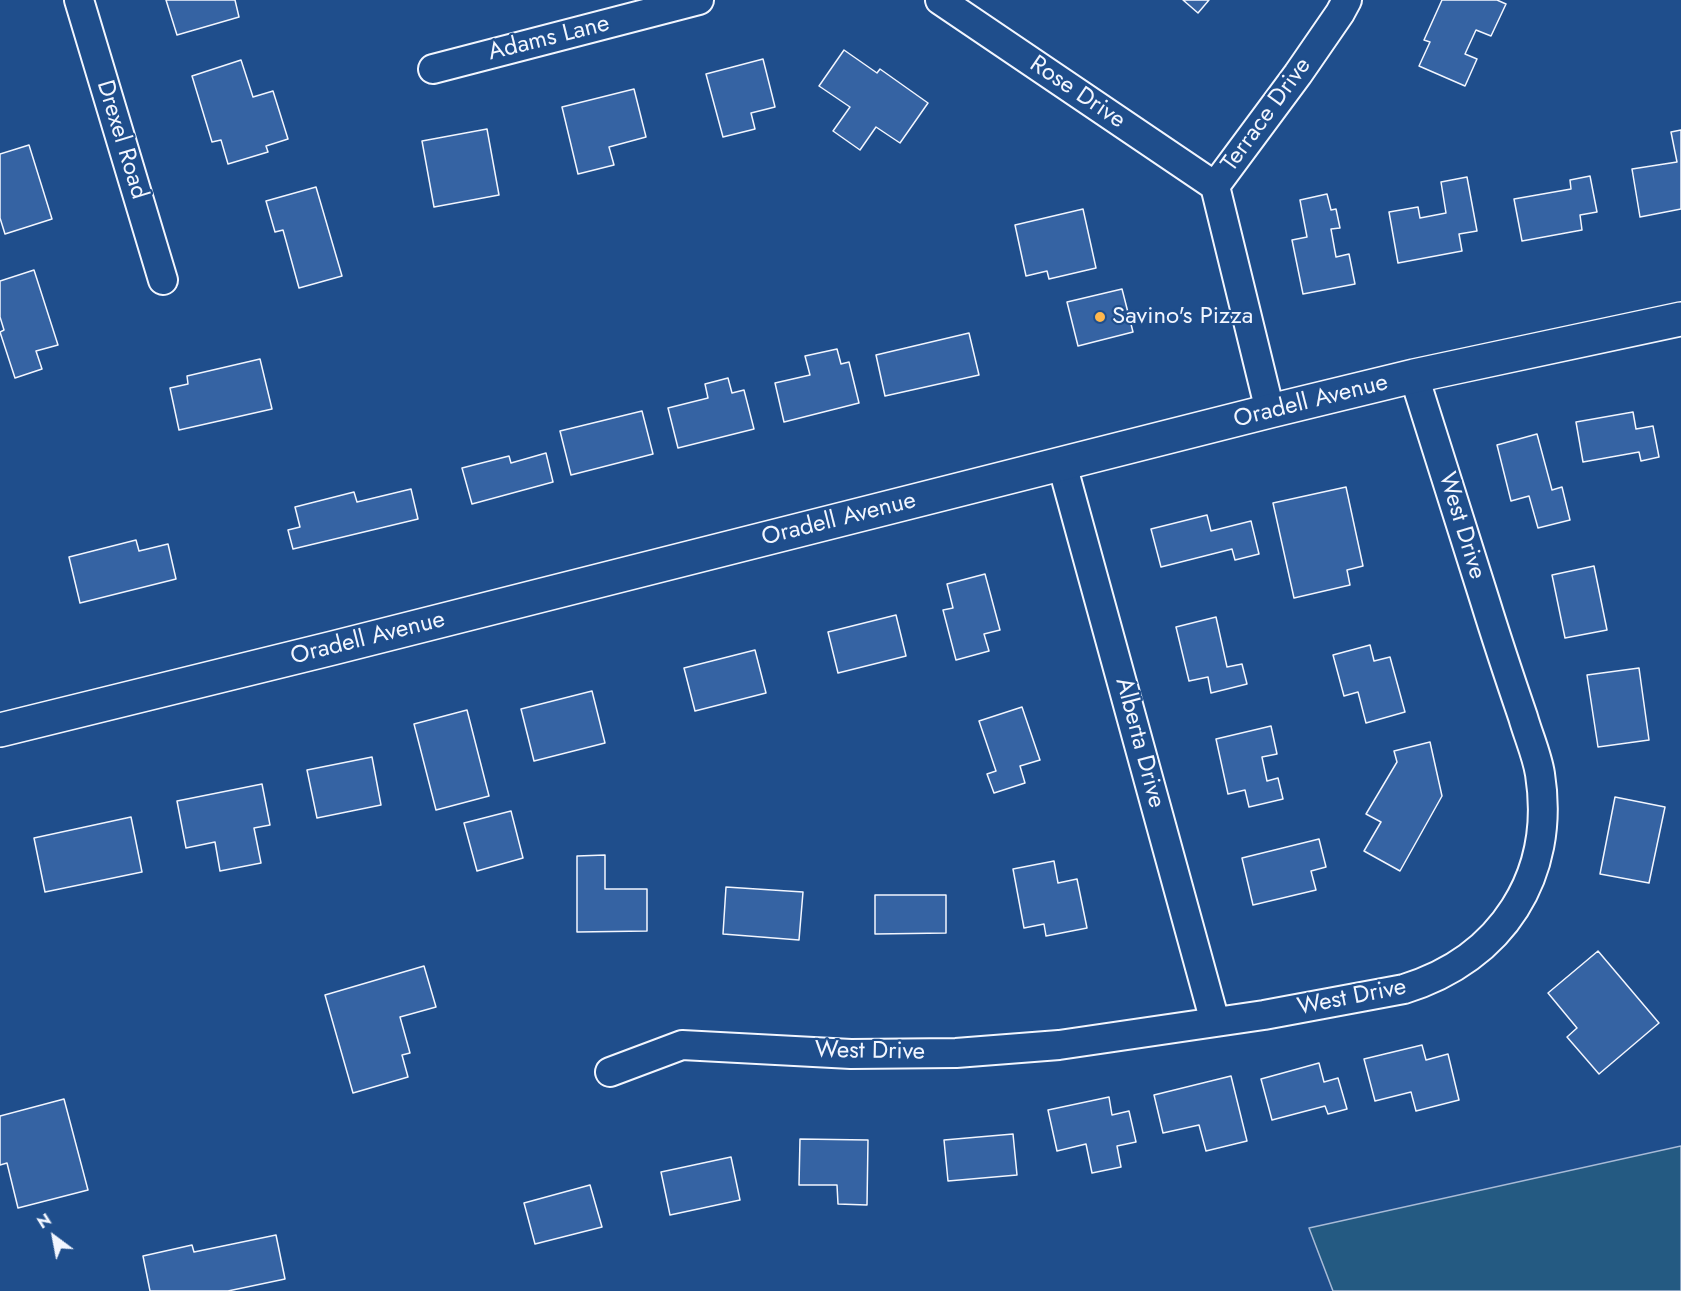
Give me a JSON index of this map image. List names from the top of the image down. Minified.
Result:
{"streets":{"main road":["Oradell Avenue"],"street":["Adams Lane","Rose Drive","Terrace Drive","Drexel Road","West Drive","Alberta Drive"]},"crossings":[["Rose Drive","Terrace Drive"],["Terrace Drive","Oradell Avenue"],["Oradell Avenue","West Drive"],["Oradell Avenue","Alberta Drive"],["West Drive","Alberta Drive"]],"places":["Savino's Pizza"],"north":"top left"}
